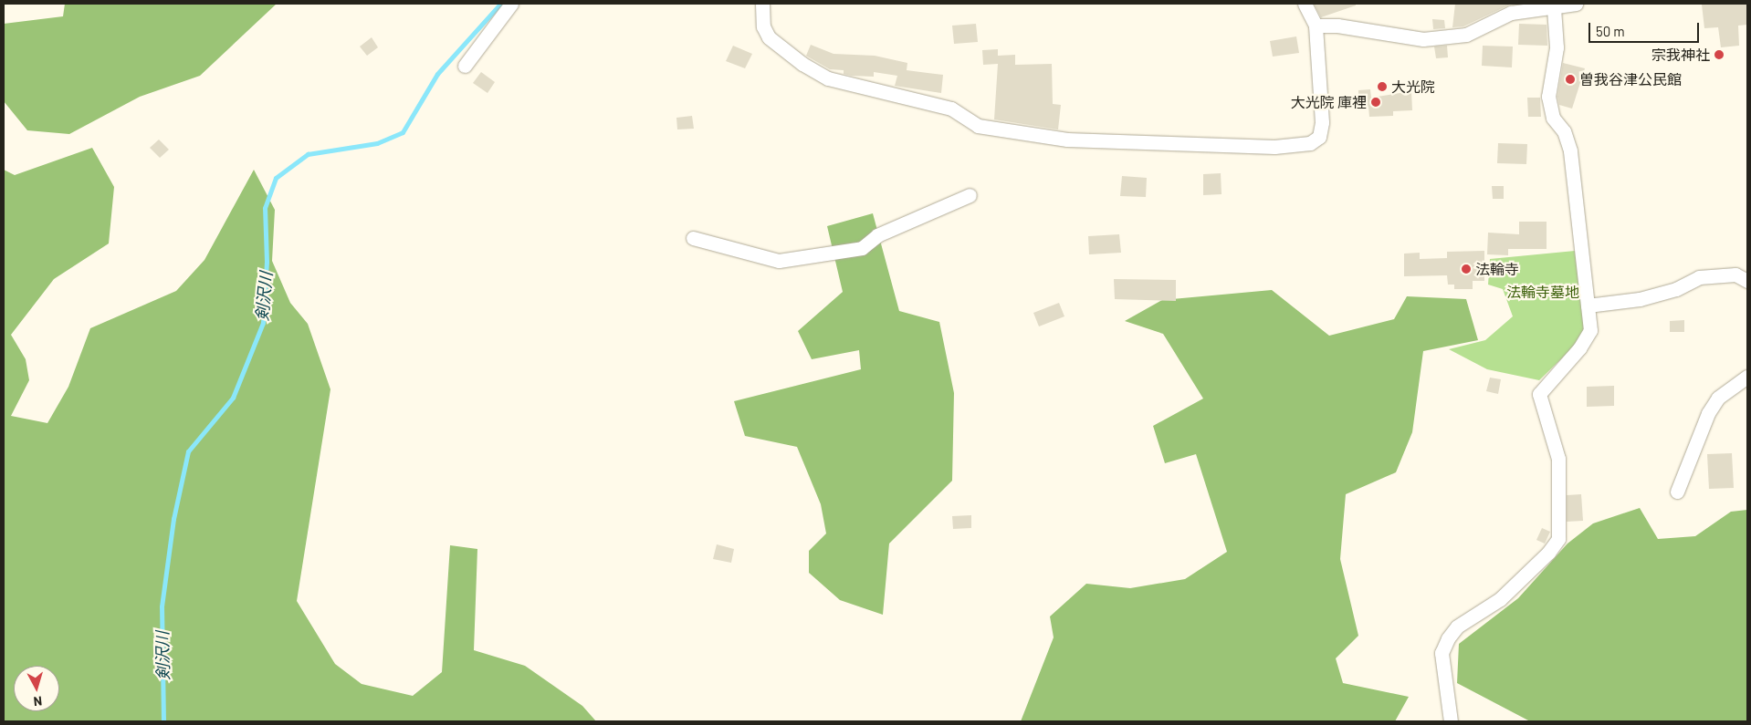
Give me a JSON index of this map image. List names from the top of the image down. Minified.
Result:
{"water":["剣沢川"],"parks":["法輪寺墓地"],"places":["宗我神社","曽我谷津公民館","大光院","大光院 庫裡","法輪寺"],"scale_bar":"50 m","north":"bottom"}
